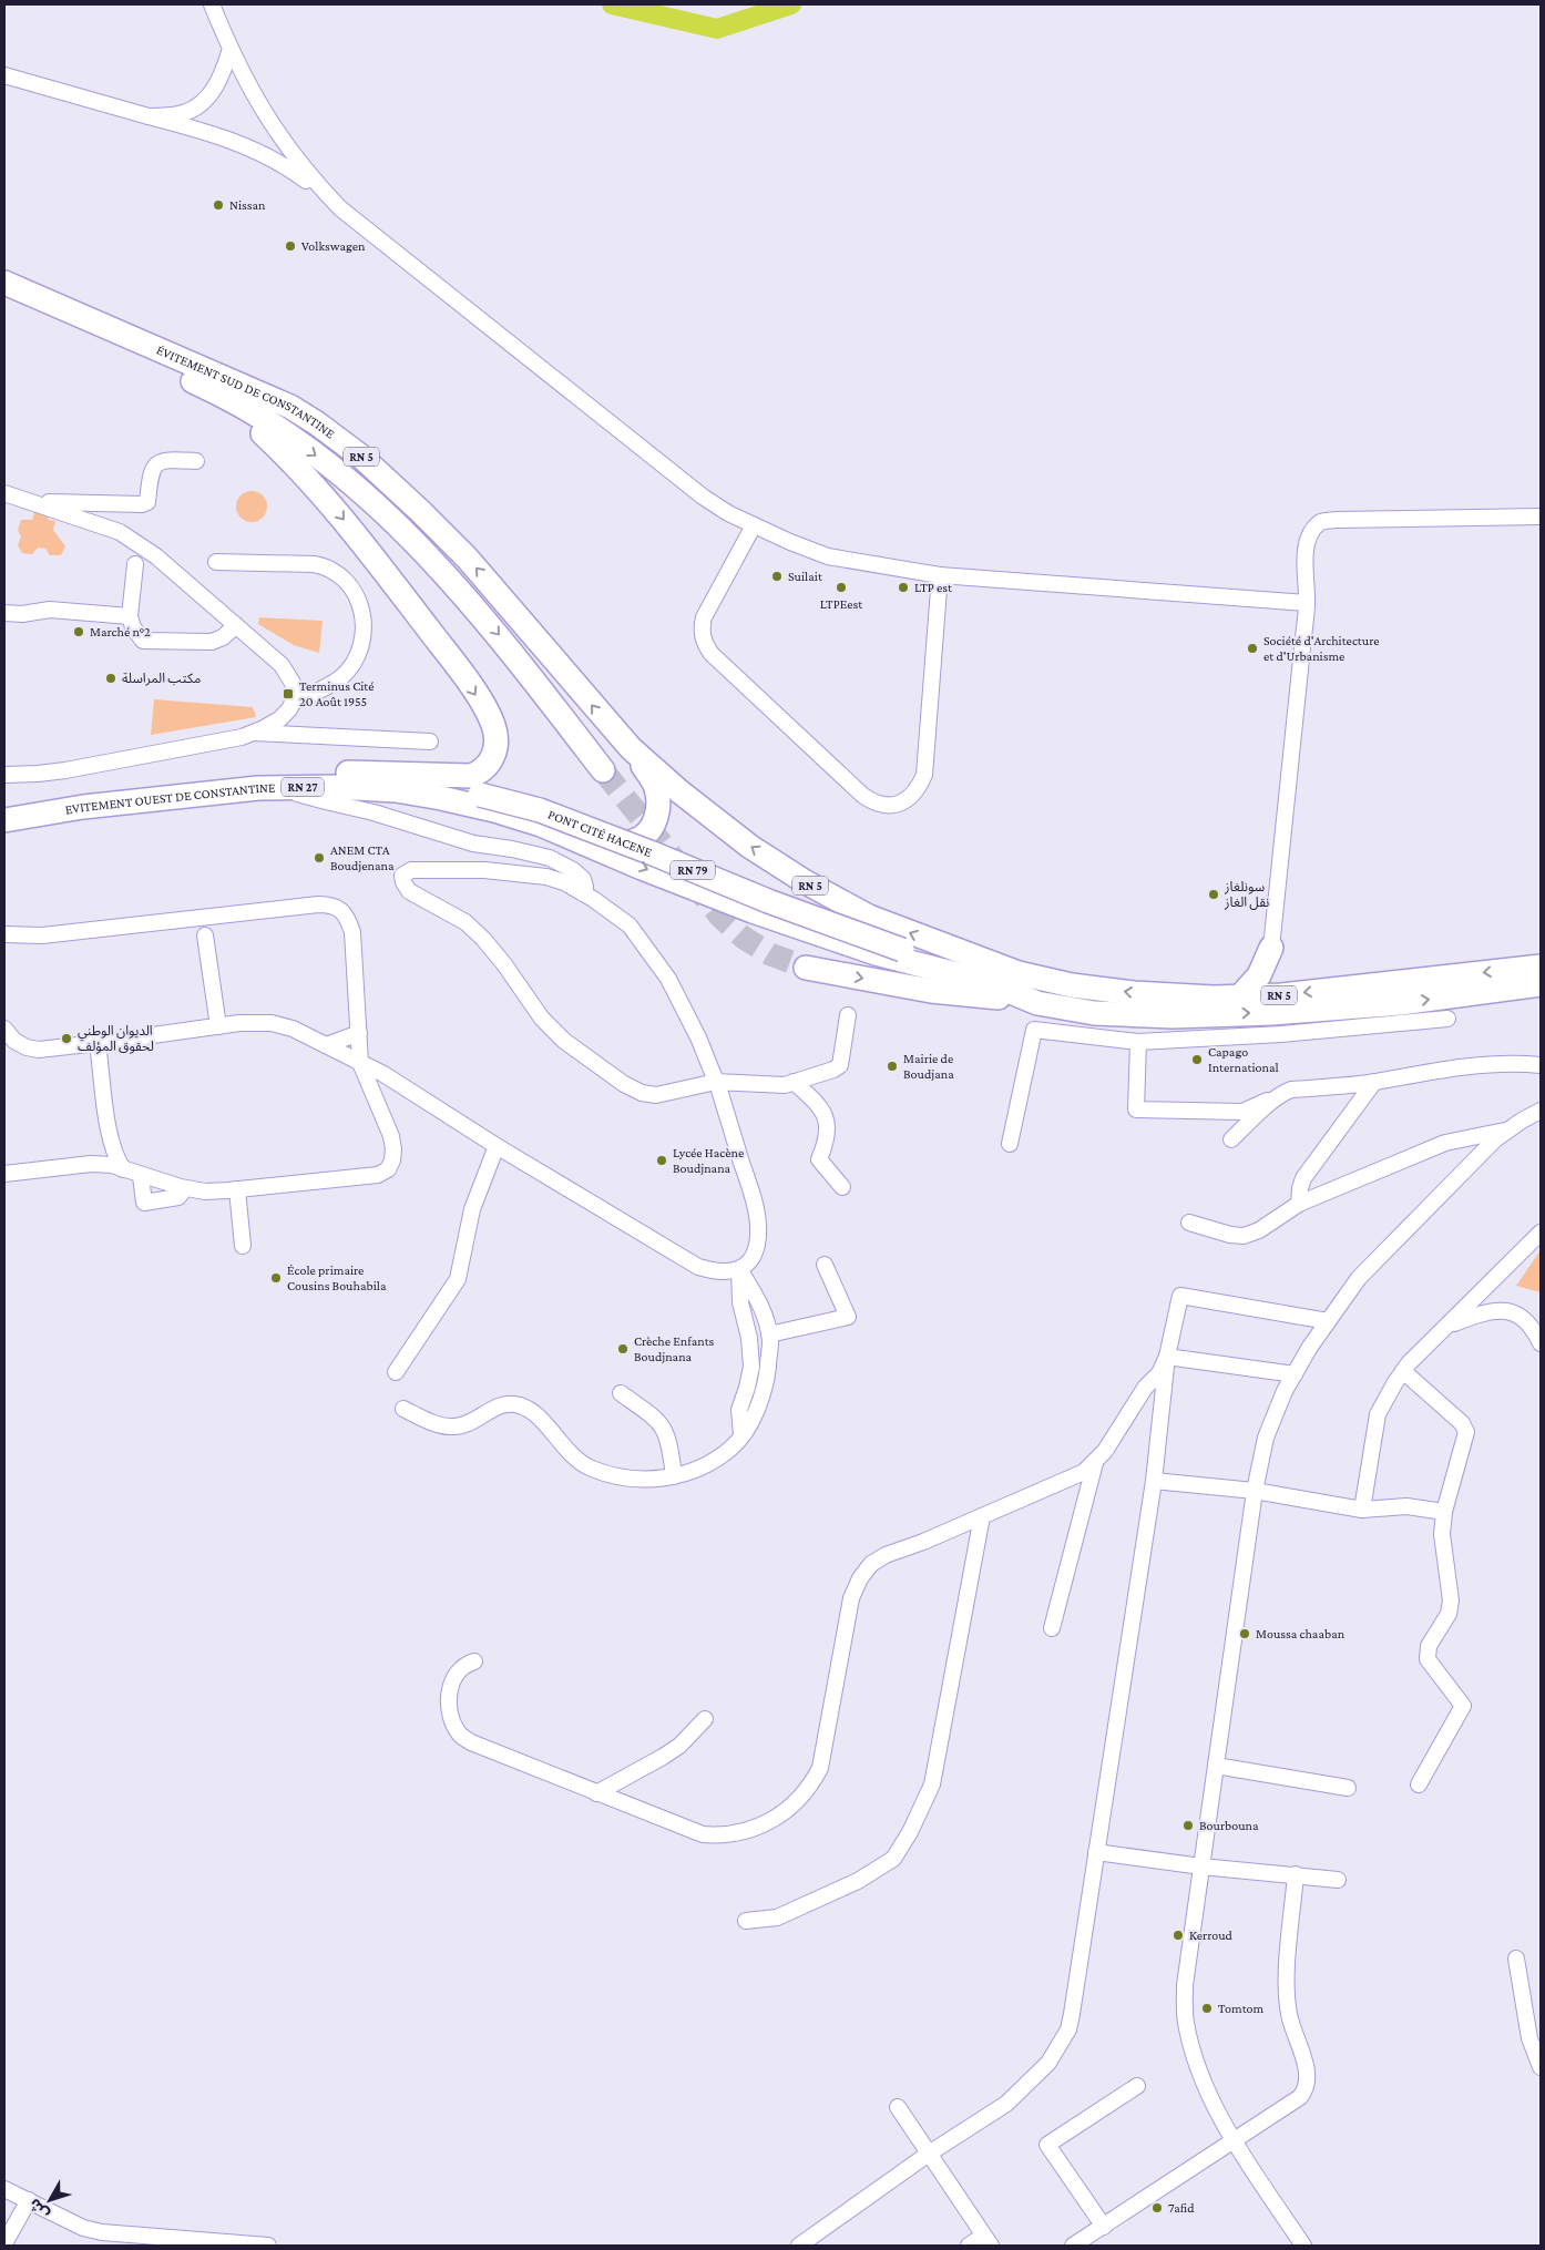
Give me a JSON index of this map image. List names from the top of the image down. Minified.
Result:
{"streets":{"highway":["ÉVITEMENT SUD DE CONSTANTINE","RN 5","RN 27","EVITEMENT OUEST DE CONSTANTINE","PONT CITÉ HACENE","RN 79"]},"crossings":[["ÉVITEMENT SUD DE CONSTANTINE","RN 5"],["RN 5","RN 79"],["EVITEMENT OUEST DE CONSTANTINE","PONT CITÉ HACENE"],["PONT CITÉ HACENE","RN 79"]],"places":{"other":["Nissan","Volkswagen","Suilait","LTPEest","LTP est","Marché n°2","Société d'Architecture et d'Urbanisme","مكتب المراسلة","ANEM CTA Boudjenana","سونلغاز نقل الغاز","الديوان الوطني لحقوق المؤلف","Capago International","Mairie de Boudjana","Lycée Hacène Boudjnana","École primaire Cousins Bouhabila","Crèche Enfants Boudjnana","Moussa chaaban","Bourbouna","Kerroud","Tomtom","7afid"],"transit":["Terminus Cité 20 Août 1955"]},"north":"bottom left"}
